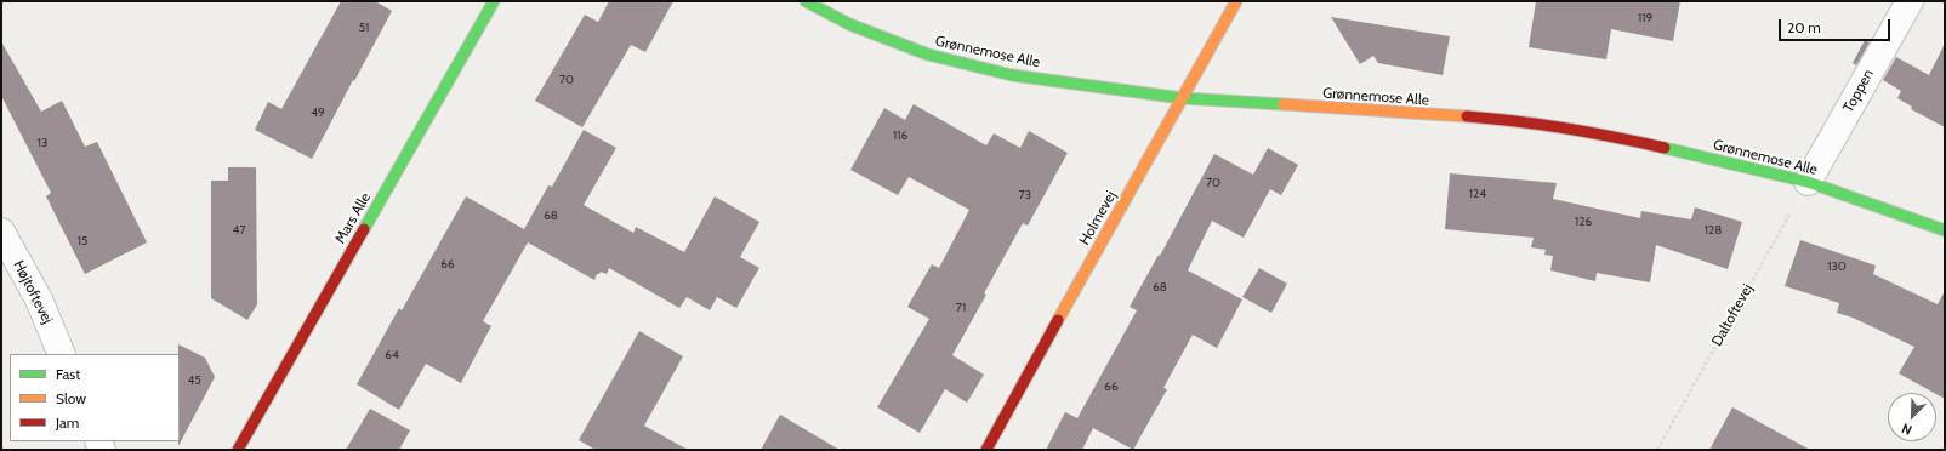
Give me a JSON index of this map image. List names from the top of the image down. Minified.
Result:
{"streets":{"street":["Grønnemose Alle","Toppen","Mars Alle","Holmevej","Højtoftevej"],"path":["Daltoftevej"]},"crossings":[["Grønnemose Alle","Toppen"],["Grønnemose Alle","Holmevej"],["Grønnemose Alle","Daltoftevej"],["Toppen","Daltoftevej"]],"house_numbers":["119","51","70","49","116","13","70","124","73","68","126","47","128","15","66","130","68","71","64","45","66"],"legend":["Fast","Slow","Jam"],"scale_bar":"20 m","north":"bottom left"}
